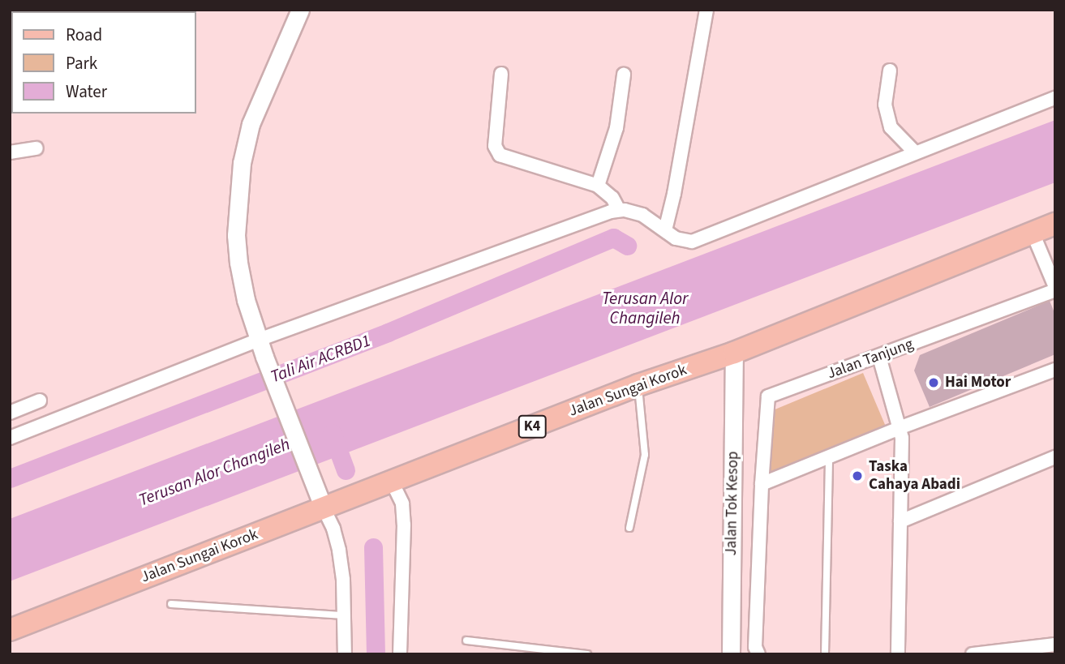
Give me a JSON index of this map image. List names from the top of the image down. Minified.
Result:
{"streets":{"main road":["Jalan Sungai Korok","K4"],"street":["Jalan Tanjung","Jalan Tok Kesop"]},"crossings":[["Jalan Sungai Korok","Jalan Tok Kesop"]],"water":["Terusan Alor Changileh","Tali Air ACRBD1"],"places":["Hai Motor","Taska Cahaya Abadi"],"legend":["Road","Park","Water"]}
